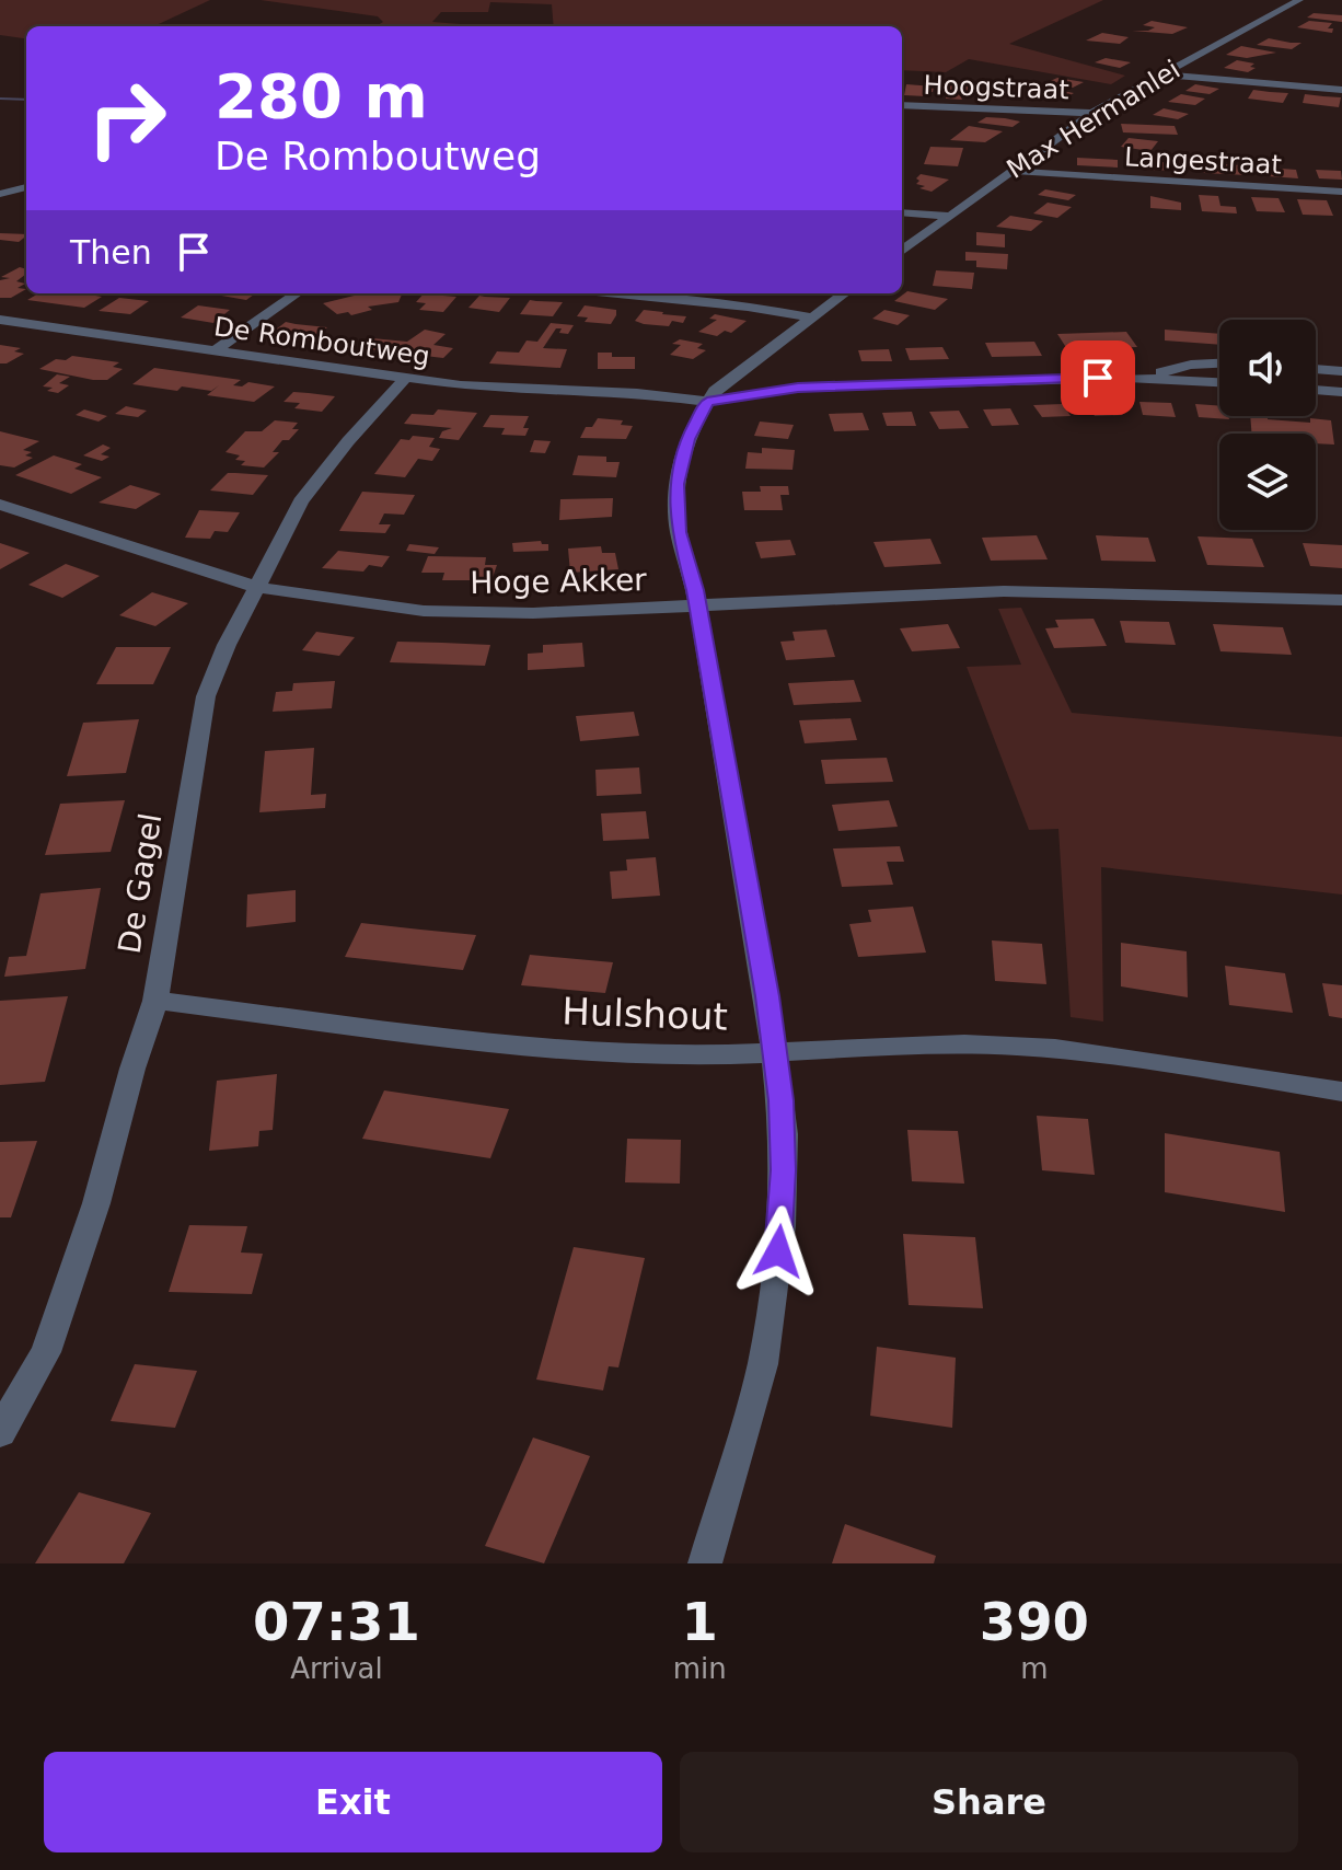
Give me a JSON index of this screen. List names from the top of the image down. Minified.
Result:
{"streets":{"street":["Hoogstraat","Max Hermanlei","Langestraat","De Romboutweg","Hoge Akker","De Gagel","Hulshout"]},"crossings":[["Hoogstraat","Max Hermanlei"],["Max Hermanlei","Langestraat"],["De Romboutweg","De Gagel"],["Hoge Akker","De Gagel"],["De Gagel","Hulshout"]],"page":{"turn":["280 m","De Romboutweg"],"then":"Then","eta":["07:31","Arrival","1","min","390","m"],"buttons":["Exit","Share"]}}
